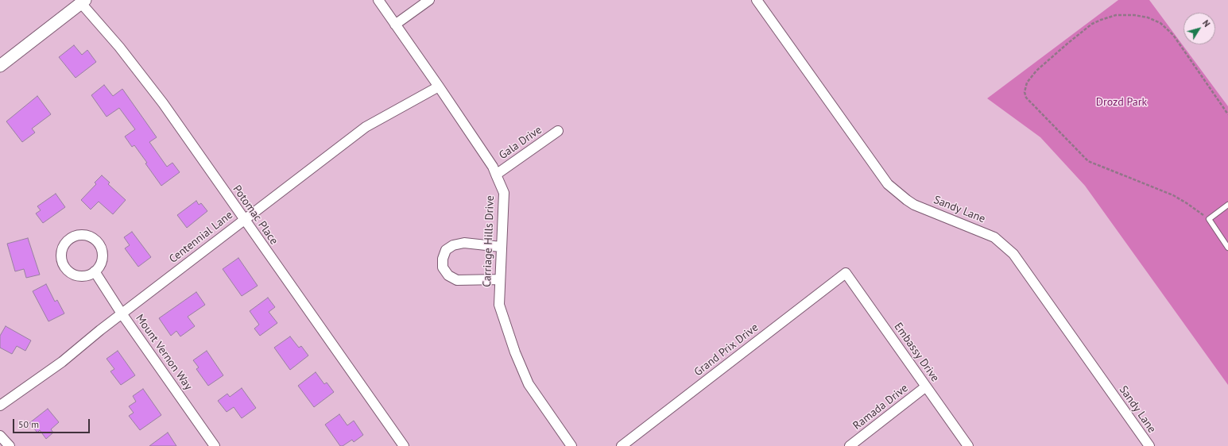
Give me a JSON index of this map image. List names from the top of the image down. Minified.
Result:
{"streets":{"street":["Gala Drive","Sandy Lane","Potomac Place","Centennial Lane","Carriage Hills Drive","Grand Prix Drive","Mount Vernon Way","Embassy Drive","Ramada Drive"]},"crossings":[["Gala Drive","Carriage Hills Drive"],["Potomac Place","Centennial Lane"],["Centennial Lane","Carriage Hills Drive"],["Centennial Lane","Mount Vernon Way"],["Grand Prix Drive","Embassy Drive"],["Embassy Drive","Ramada Drive"]],"parks":["Drozd Park"],"scale_bar":"50 m","north":"top right"}
